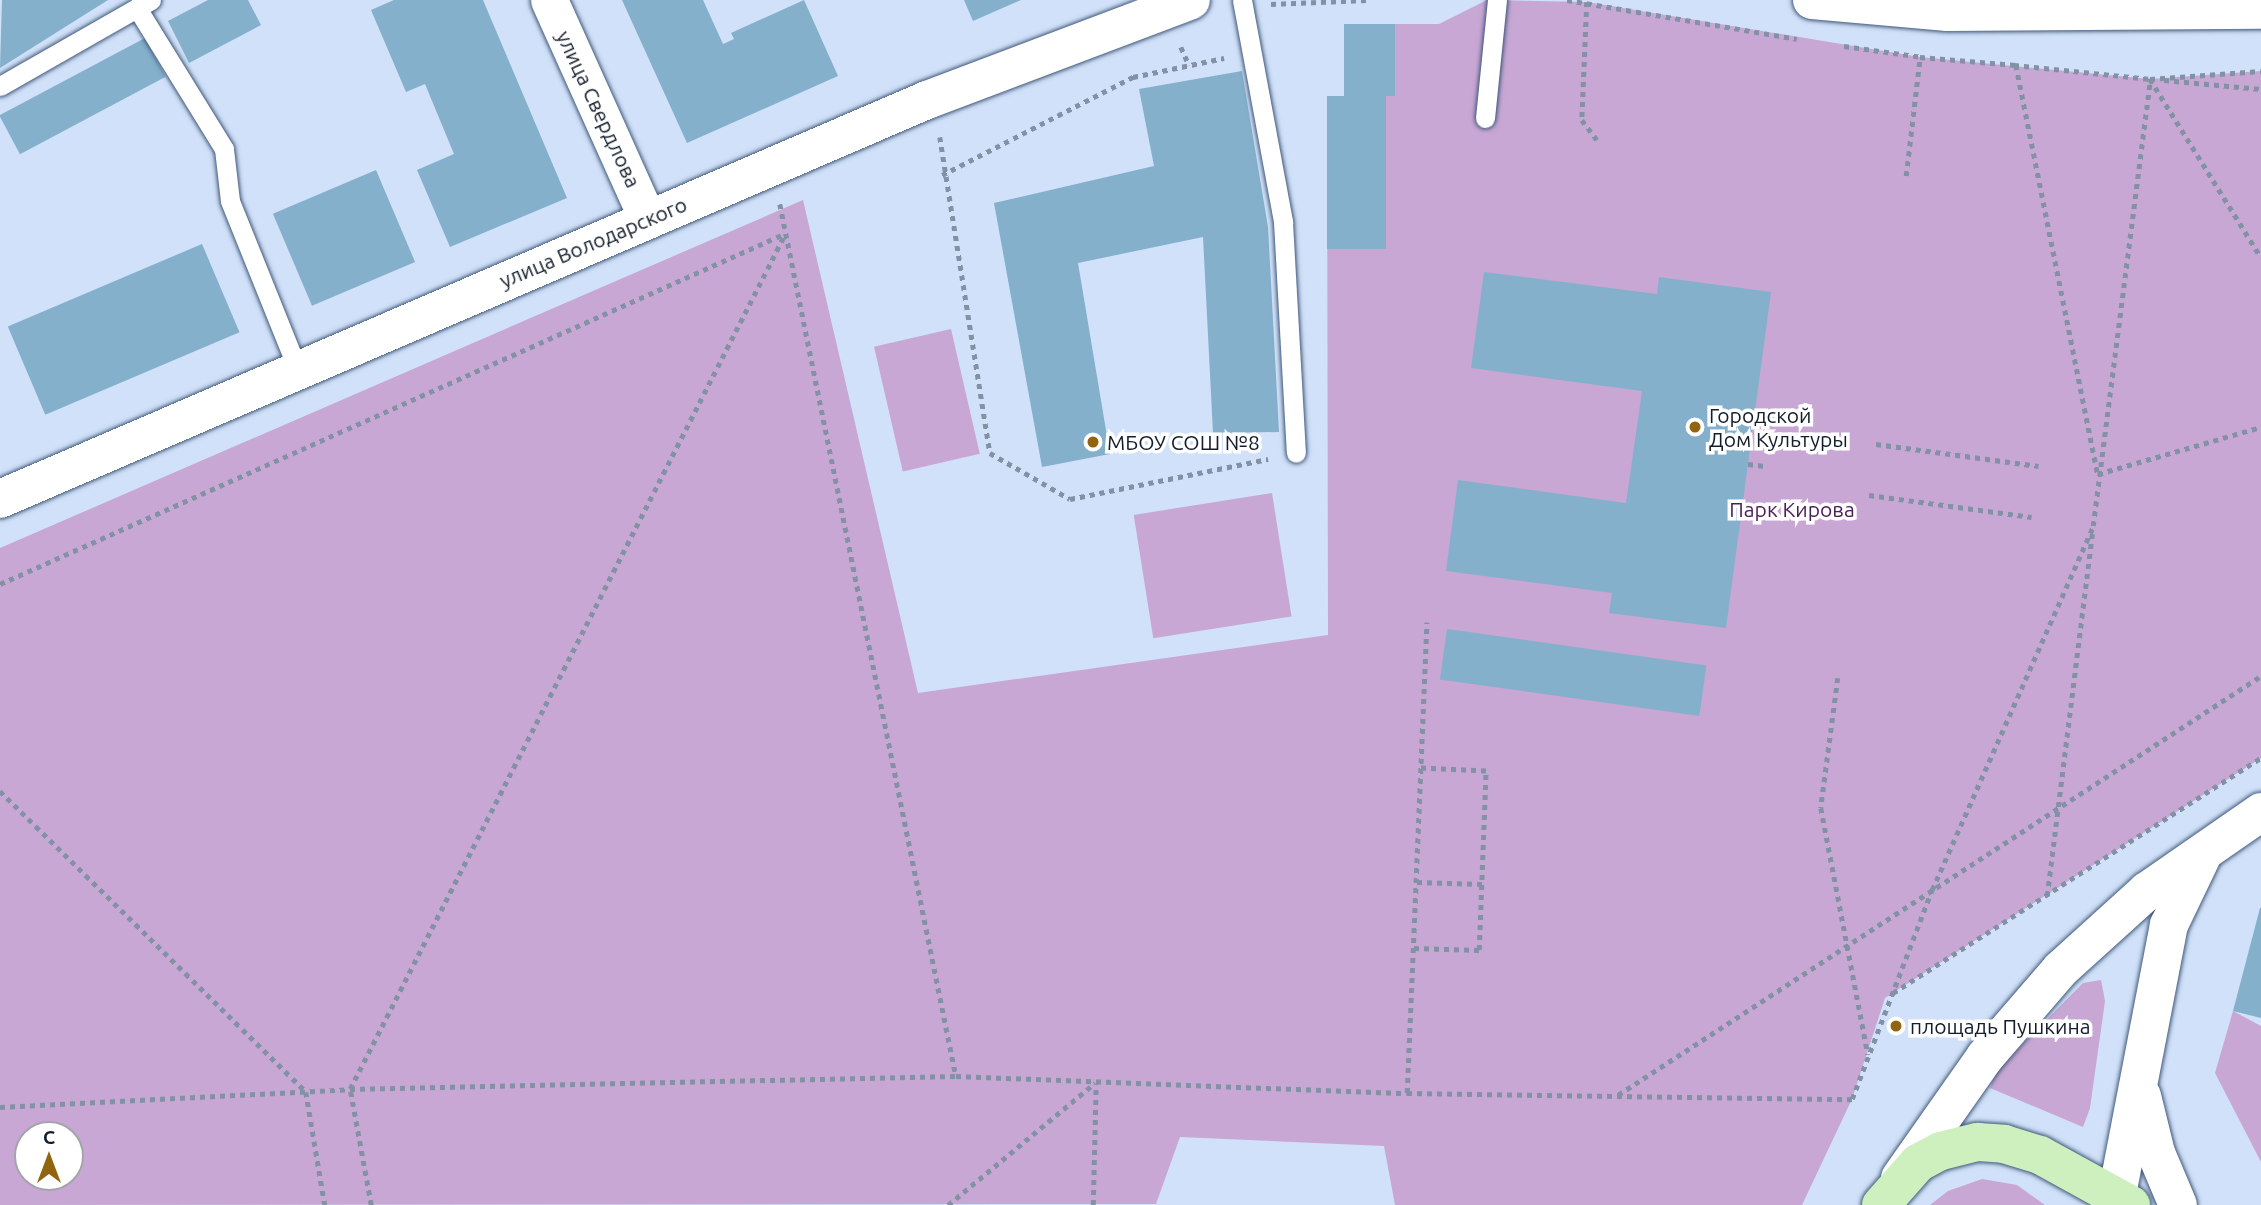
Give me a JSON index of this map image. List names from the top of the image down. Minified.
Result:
{"streets":{"street":["улица Свердлова","улица Володарского"]},"crossings":[["улица Свердлова","улица Володарского"]],"parks":["Парк Кирова"],"places":["Городской Дом Культуры","МБОУ СОШ №8","площадь Пушкина"],"north":"top"}
